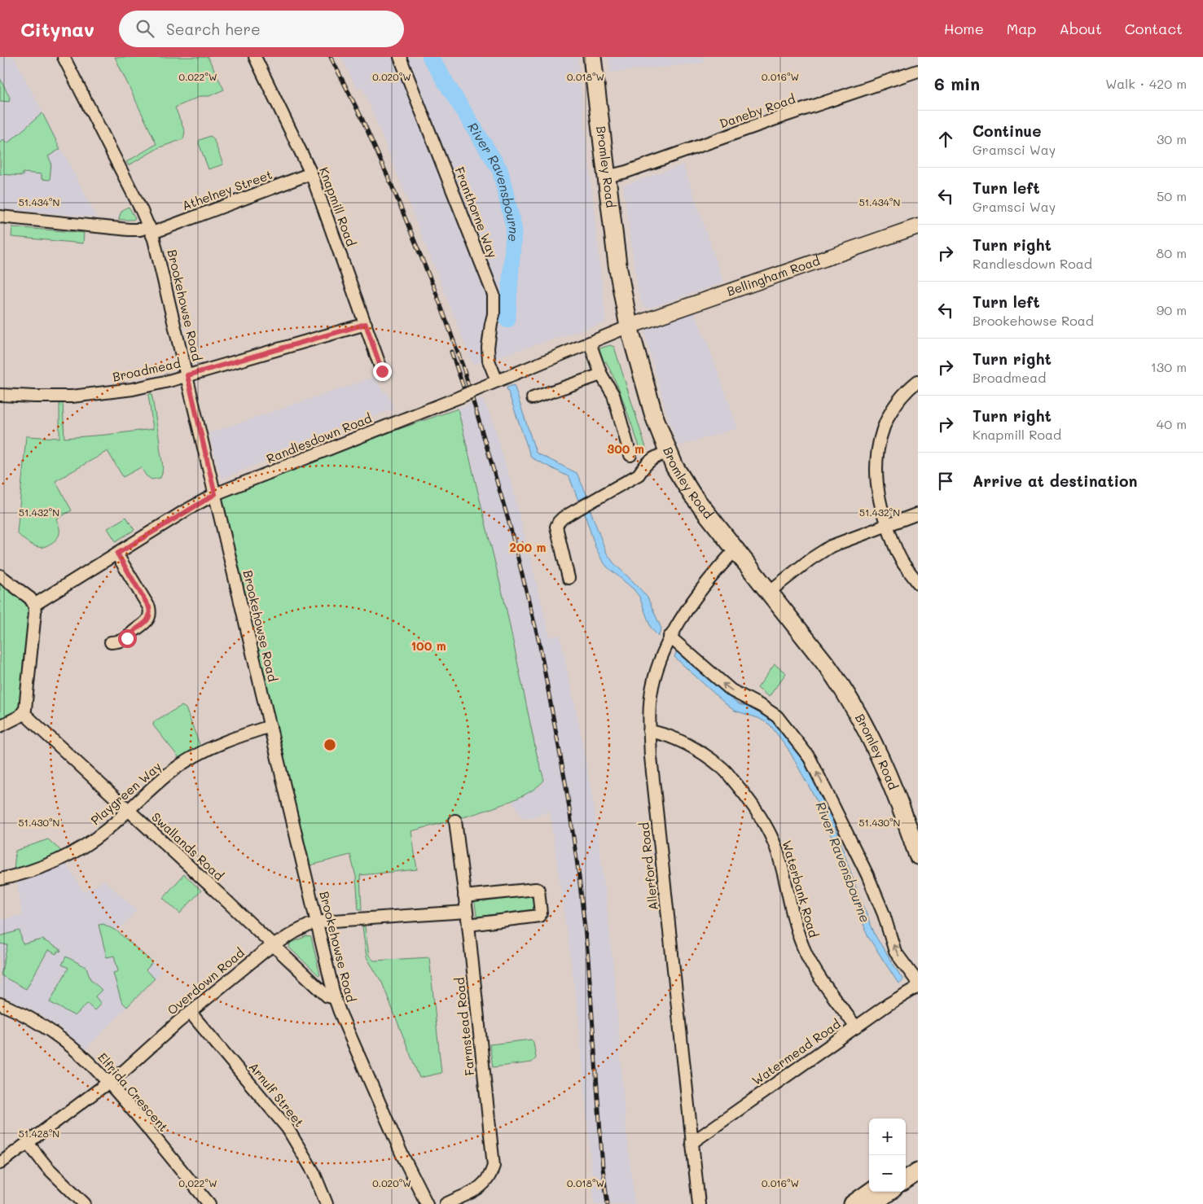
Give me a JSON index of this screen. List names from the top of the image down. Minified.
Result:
{"streets":{"main road":["Bromley Road"],"street":["Daneby Road","Athelney Street","Knapmill Road","Franthorne Way","Bellingham Road","Brookehowse Road","Broadmead","Randlesdown Road","Playgreen Way","Swallands Road","Allerford Road","Waterbank Road","Overdown Road","Farmstead Road","Watermead Road","Elfrida Crescent","Arnulf Street"]},"crossings":[["Daneby Road","Bromley Road"],["Bromley Road","Bellingham Road"],["Bromley Road","Randlesdown Road"],["Bromley Road","Allerford Road"],["Athelney Street","Knapmill Road"],["Athelney Street","Brookehowse Road"],["Knapmill Road","Broadmead"],["Franthorne Way","Randlesdown Road"],["Bellingham Road","Randlesdown Road"],["Brookehowse Road","Broadmead"],["Brookehowse Road","Randlesdown Road"],["Brookehowse Road","Playgreen Way"],["Brookehowse Road","Swallands Road"],["Brookehowse Road","Overdown Road"],["Playgreen Way","Swallands Road"],["Swallands Road","Overdown Road"],["Allerford Road","Waterbank Road"],["Allerford Road","Watermead Road"],["Waterbank Road","Watermead Road"],["Overdown Road","Farmstead Road"],["Overdown Road","Elfrida Crescent"],["Overdown Road","Arnulf Street"]],"water":["River Ravensbourne"],"page":{"header":"Citynav","search":"Search here","nav":["Home","Map","About","Contact"],"heading":["6 min","Walk · 420 m"],"list":[["Continue","Gramsci Way","30 m"],["Turn left","Gramsci Way","50 m"],["Turn right","Randlesdown Road","80 m"],["Turn left","Brookehowse Road","90 m"],["Turn right","Broadmead","130 m"],["Turn right","Knapmill Road","40 m"],"Arrive at destination"],"map_buttons":["+","−"]},"coordinates":["0.022°W","0.020°W","0.018°W","0.016°W","51.434°N","51.432°N","51.430°N","51.428°N"],"rings":["300 m","200 m","100 m"]}
